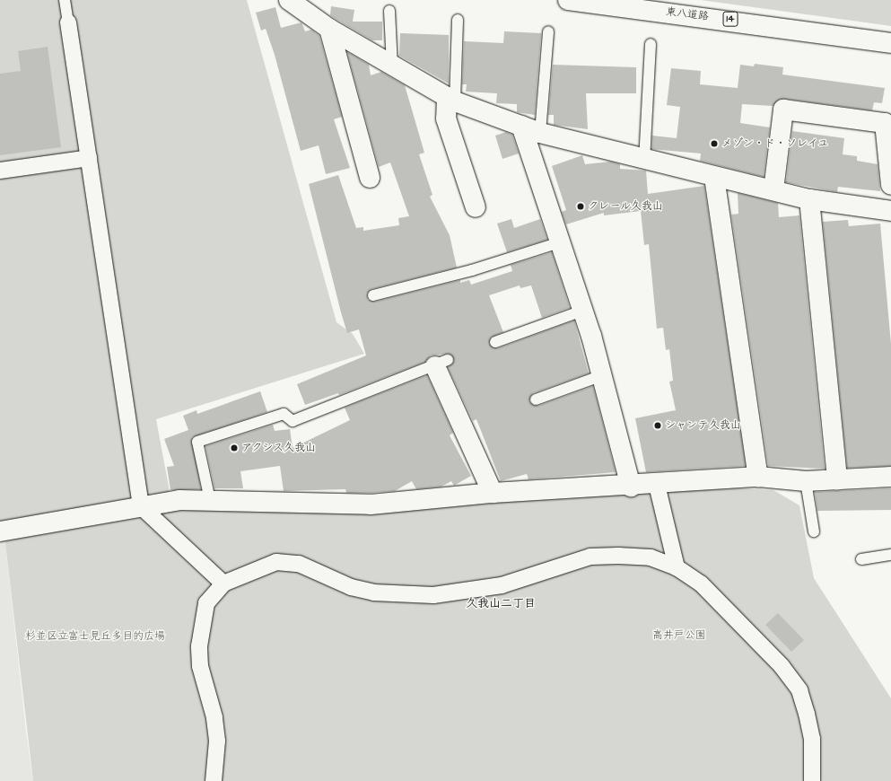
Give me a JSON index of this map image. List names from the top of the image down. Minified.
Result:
{"streets":{"street":["東八道路","14"]},"districts":["久我山二丁目"],"parks":["高井戸公園","杉並区立富士見丘多目的広場"],"places":["メゾン・ド・ソレイユ","クレール久我山","シャンテ久我山","アクシス久我山"]}
